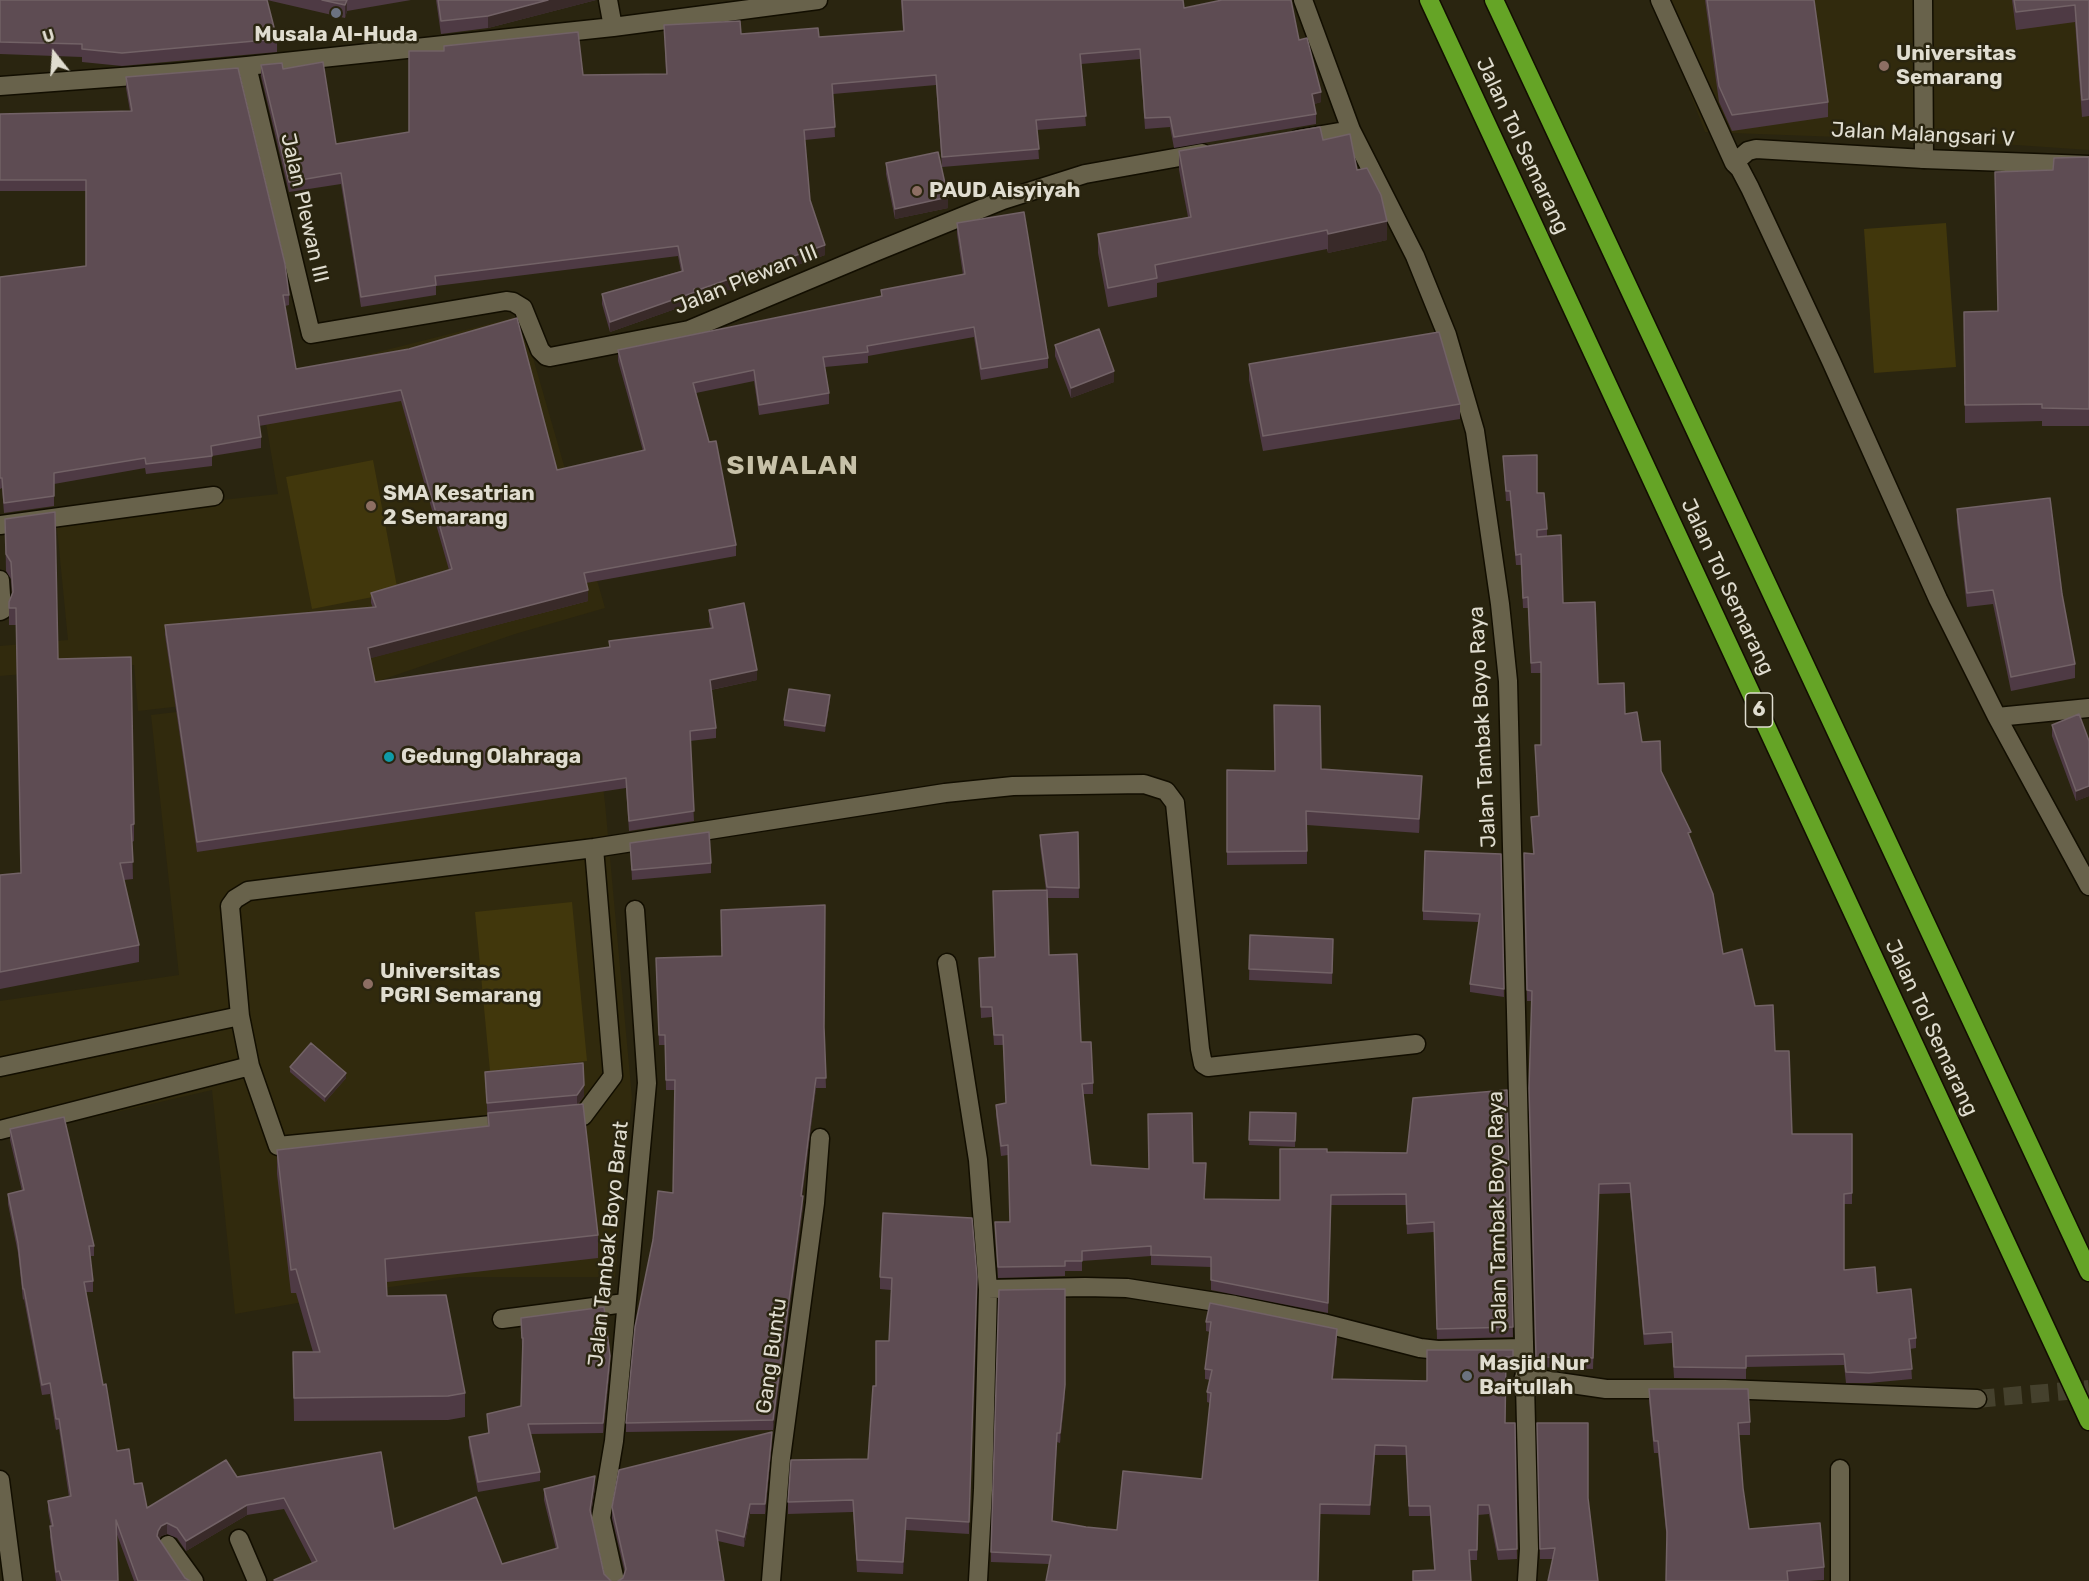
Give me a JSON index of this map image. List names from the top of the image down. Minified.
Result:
{"streets":{"highway":["Jalan Tol Semarang","6"],"street":["Jalan Malangsari V","Jalan Plewan III","Jalan Tambak Boyo Raya","Jalan Tambak Boyo Barat","Gang Buntu"]},"districts":["SIWALAN"],"places":["Musala Al-Huda","Universitas Semarang","PAUD Aisyiyah","SMA Kesatrian 2 Semarang","Gedung Olahraga","Universitas PGRI Semarang","Masjid Nur Baitullah"],"north":"top"}
